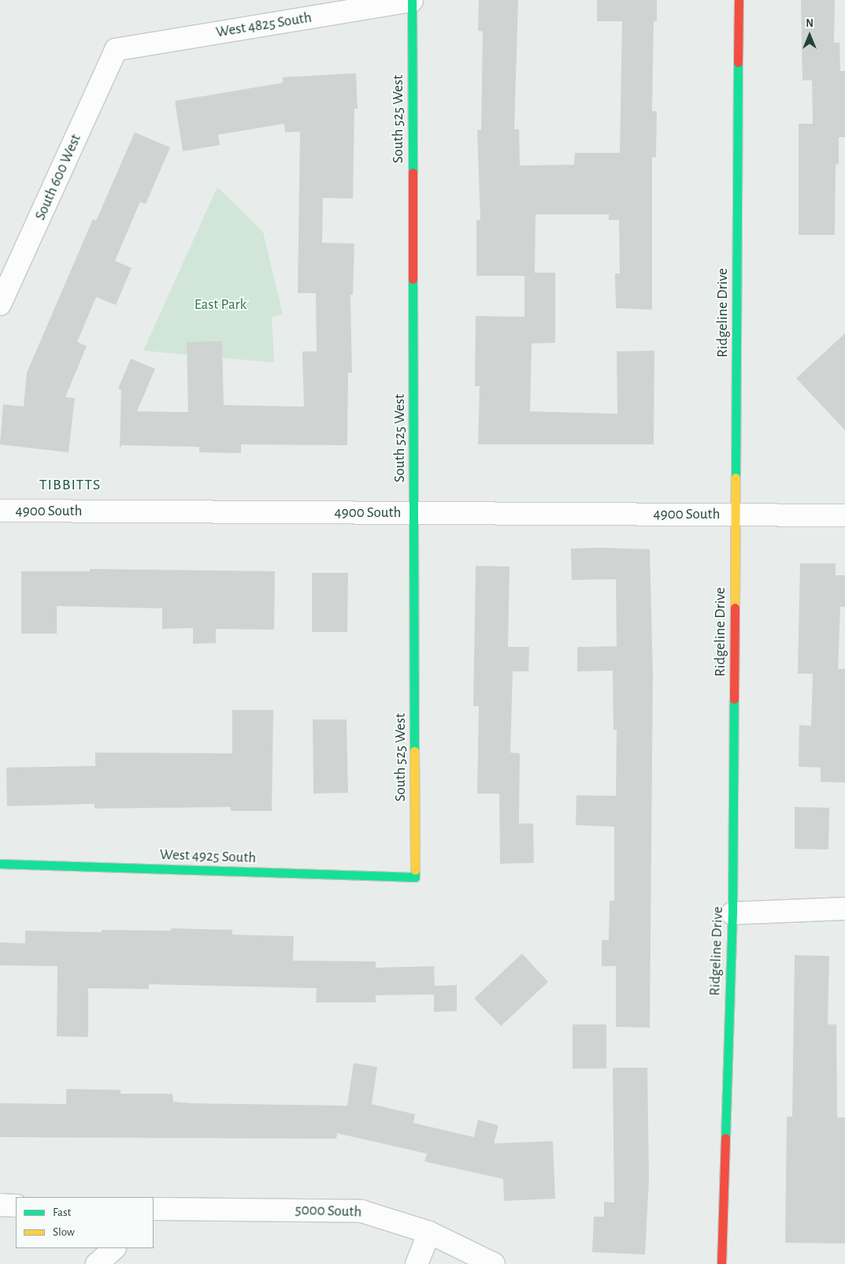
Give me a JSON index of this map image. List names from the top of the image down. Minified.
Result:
{"streets":{"street":["West 4825 South","South 525 West","South 600 West","Ridgeline Drive","4900 South","West 4925 South","5000 South"]},"crossings":[["West 4825 South","South 525 West"],["West 4825 South","South 600 West"],["South 525 West","4900 South"],["South 525 West","West 4925 South"],["Ridgeline Drive","4900 South"]],"districts":["TIBBITTS"],"parks":["East Park"],"legend":["Fast","Slow"],"north":"top"}
